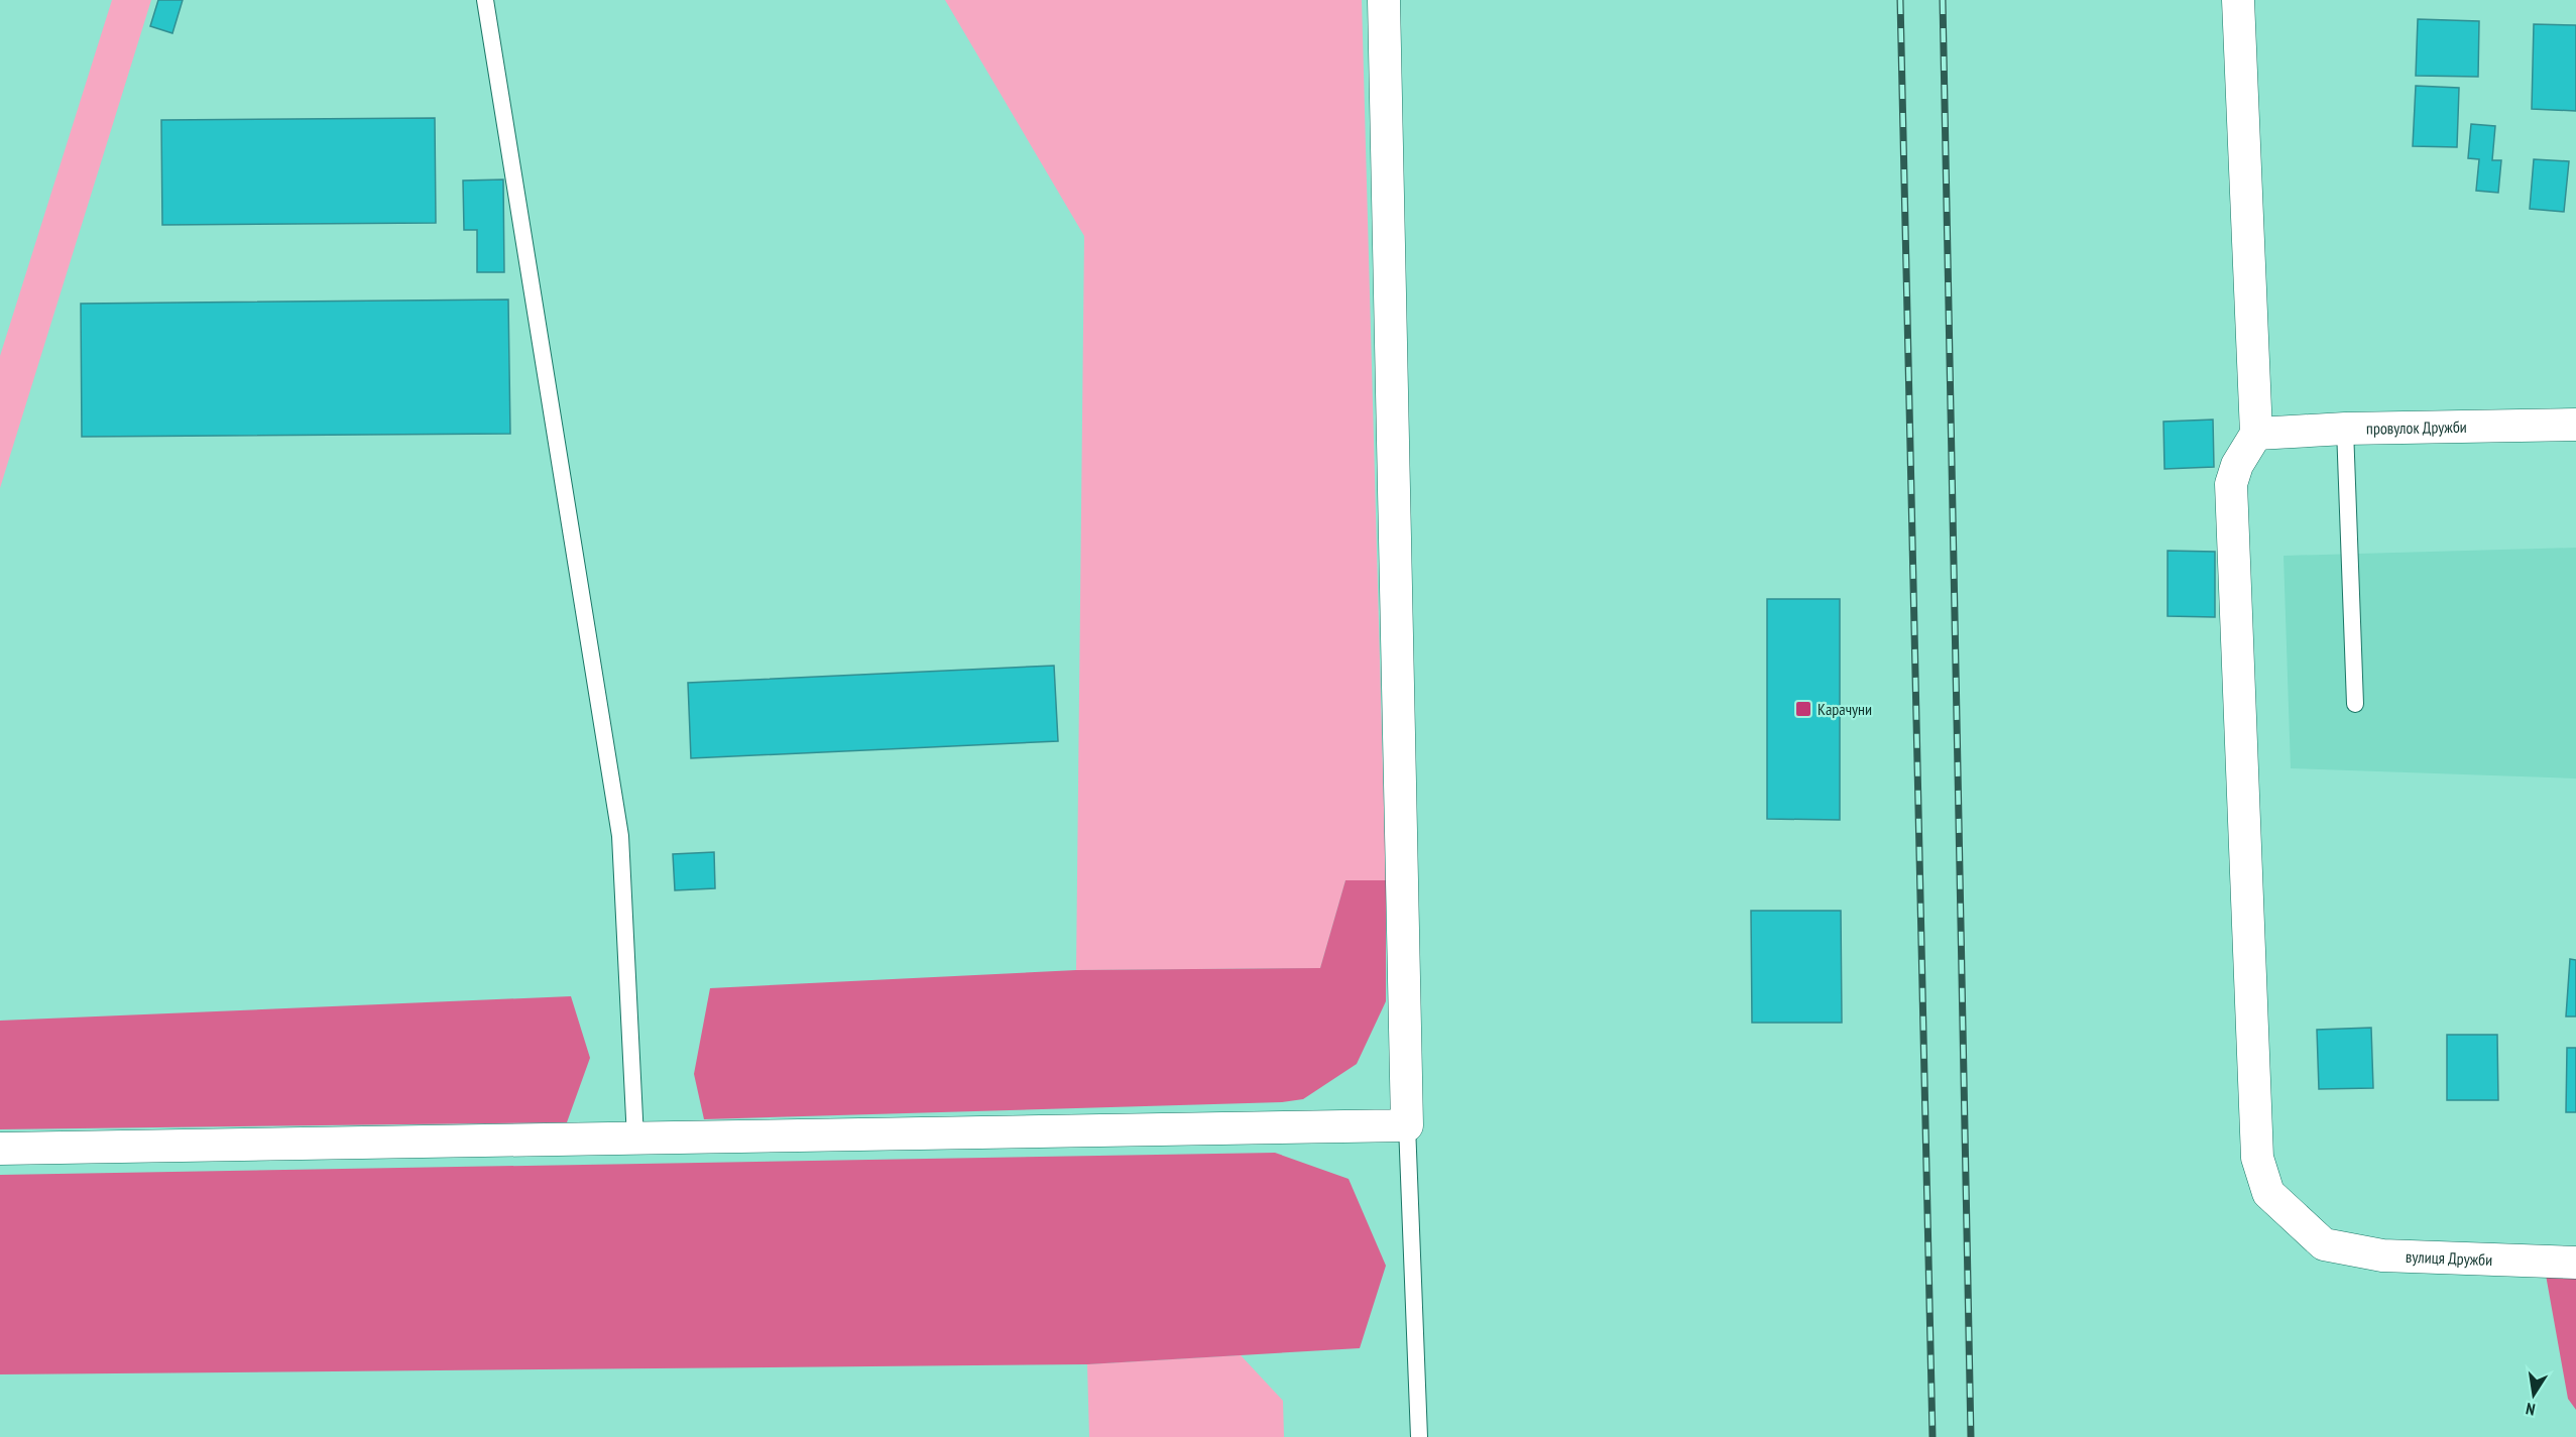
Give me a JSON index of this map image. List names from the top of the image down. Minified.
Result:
{"streets":{"street":["провулок Дружби","вулиця Дружби"]},"crossings":[["провулок Дружби","вулиця Дружби"]],"places":{"transit":["Карачуни"]},"north":"bottom"}
